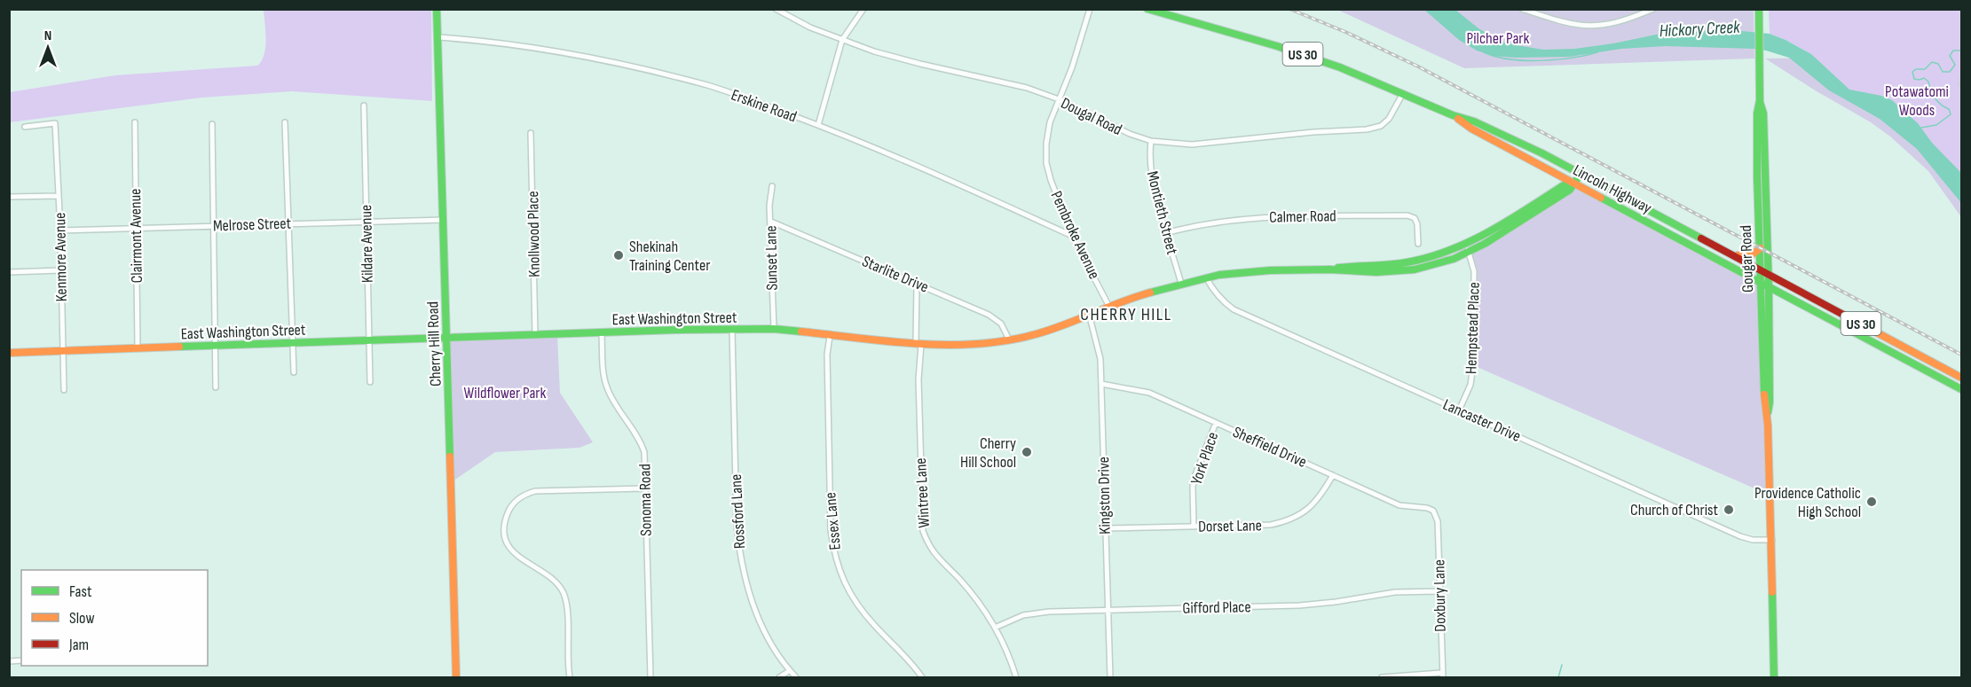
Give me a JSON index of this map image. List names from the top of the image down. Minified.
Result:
{"streets":{"street":["US 30","Erskine Road","Dougal Road","Lincoln Highway","Montieth Street","Calmer Road","Melrose Street","Knollwood Place","Pembroke Avenue","Clairmont Avenue","Kildare Avenue","Kenmore Avenue","Sunset Lane","Gougar Road","Starlite Drive","East Washington Street","Hempstead Place","Cherry Hill Road","Lancaster Drive","Sheffield Drive","York Place","Wintree Lane","Kingston Drive","Sonoma Road","Rossford Lane","Essex Lane","Dorset Lane","Doxbury Lane","Gifford Place"]},"crossings":[["US 30","Lincoln Highway"],["US 30","Gougar Road"],["Erskine Road","Pembroke Avenue"],["Erskine Road","Cherry Hill Road"],["Dougal Road","Lincoln Highway"],["Dougal Road","Montieth Street"],["Dougal Road","Pembroke Avenue"],["Lincoln Highway","Gougar Road"],["Lincoln Highway","East Washington Street"],["Montieth Street","Calmer Road"],["Montieth Street","East Washington Street"],["Melrose Street","Clairmont Avenue"],["Melrose Street","Kildare Avenue"],["Melrose Street","Kenmore Avenue"],["Melrose Street","Cherry Hill Road"],["Knollwood Place","East Washington Street"],["Pembroke Avenue","East Washington Street"],["Clairmont Avenue","East Washington Street"],["Kildare Avenue","East Washington Street"],["Kenmore Avenue","East Washington Street"],["Sunset Lane","Starlite Drive"],["Sunset Lane","East Washington Street"],["Gougar Road","Lancaster Drive"],["Starlite Drive","East Washington Street"],["Starlite Drive","Wintree Lane"],["East Washington Street","Hempstead Place"],["East Washington Street","Cherry Hill Road"],["East Washington Street","Lancaster Drive"],["East Washington Street","Wintree Lane"],["East Washington Street","Kingston Drive"],["East Washington Street","Sonoma Road"],["East Washington Street","Rossford Lane"],["East Washington Street","Essex Lane"],["Hempstead Place","Lancaster Drive"],["Sheffield Drive","York Place"],["Sheffield Drive","Kingston Drive"],["Sheffield Drive","Dorset Lane"],["Sheffield Drive","Doxbury Lane"],["York Place","Dorset Lane"],["Wintree Lane","Gifford Place"],["Kingston Drive","Dorset Lane"],["Kingston Drive","Gifford Place"],["Doxbury Lane","Gifford Place"]],"districts":["CHERRY HILL"],"water":["Hickory Creek"],"parks":["Pilcher Park","Potawatomi Woods","Wildflower Park"],"places":["Shekinah Training Center","Cherry Hill School","Providence Catholic High School","Church of Christ"],"legend":["Fast","Slow","Jam"],"north":"top"}
